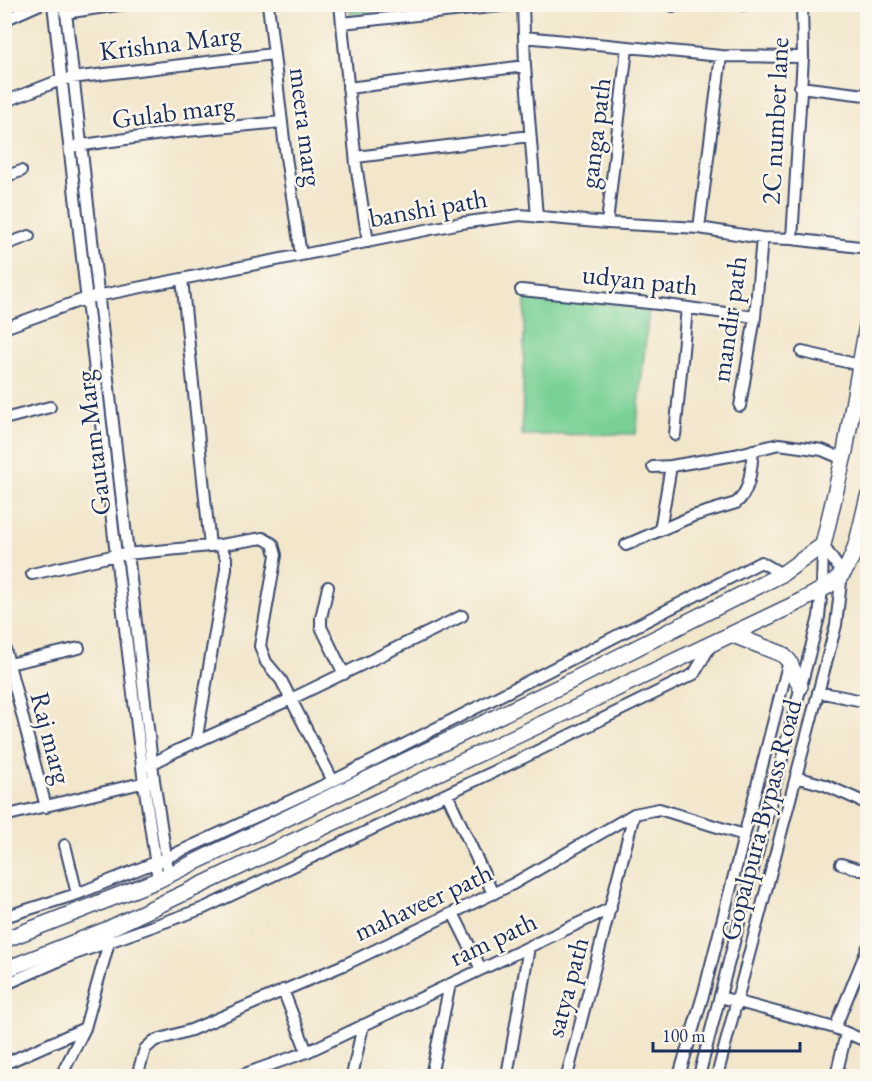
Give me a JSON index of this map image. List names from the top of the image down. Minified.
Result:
{"streets":{"street":["Krishna Marg","Gulab marg","2C number lane","meera marg","ganga path","banshi path","udyan path","mandir path","Gautam Marg","Raj marg","Gopalpura Bypass Road","mahaveer path","ram path","satya path"]},"crossings":[["Krishna Marg","meera marg"],["Krishna Marg","Gautam Marg"],["Gulab marg","meera marg"],["Gulab marg","Gautam Marg"],["2C number lane","banshi path"],["meera marg","banshi path"],["ganga path","banshi path"],["banshi path","mandir path"],["banshi path","Gautam Marg"],["udyan path","mandir path"],["ram path","satya path"]],"scale_bar":"100 m"}
